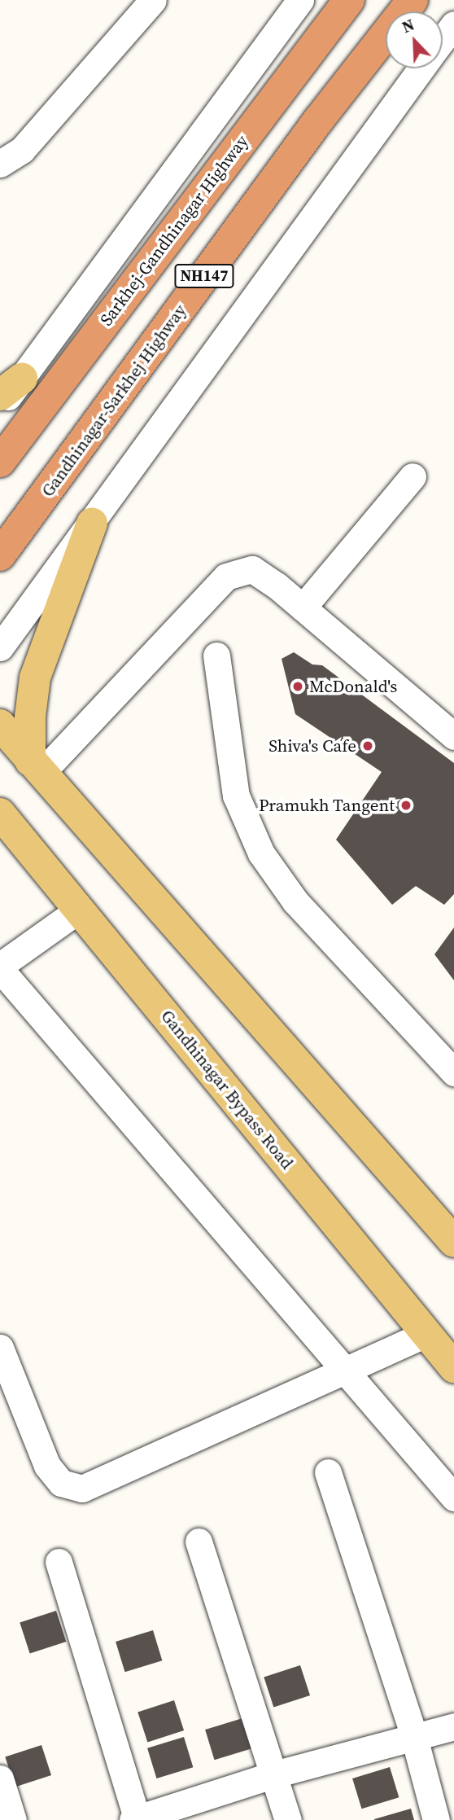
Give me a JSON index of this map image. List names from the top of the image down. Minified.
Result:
{"streets":{"highway":["Sarkhej-Gandhinagar Highway","NH147","Gandhinagar-Sarkhej Highway"],"main road":["Gandhinagar Bypass Road"]},"places":["McDonald's","Shiva's Cafe","Pramukh Tangent"],"north":"top left"}
